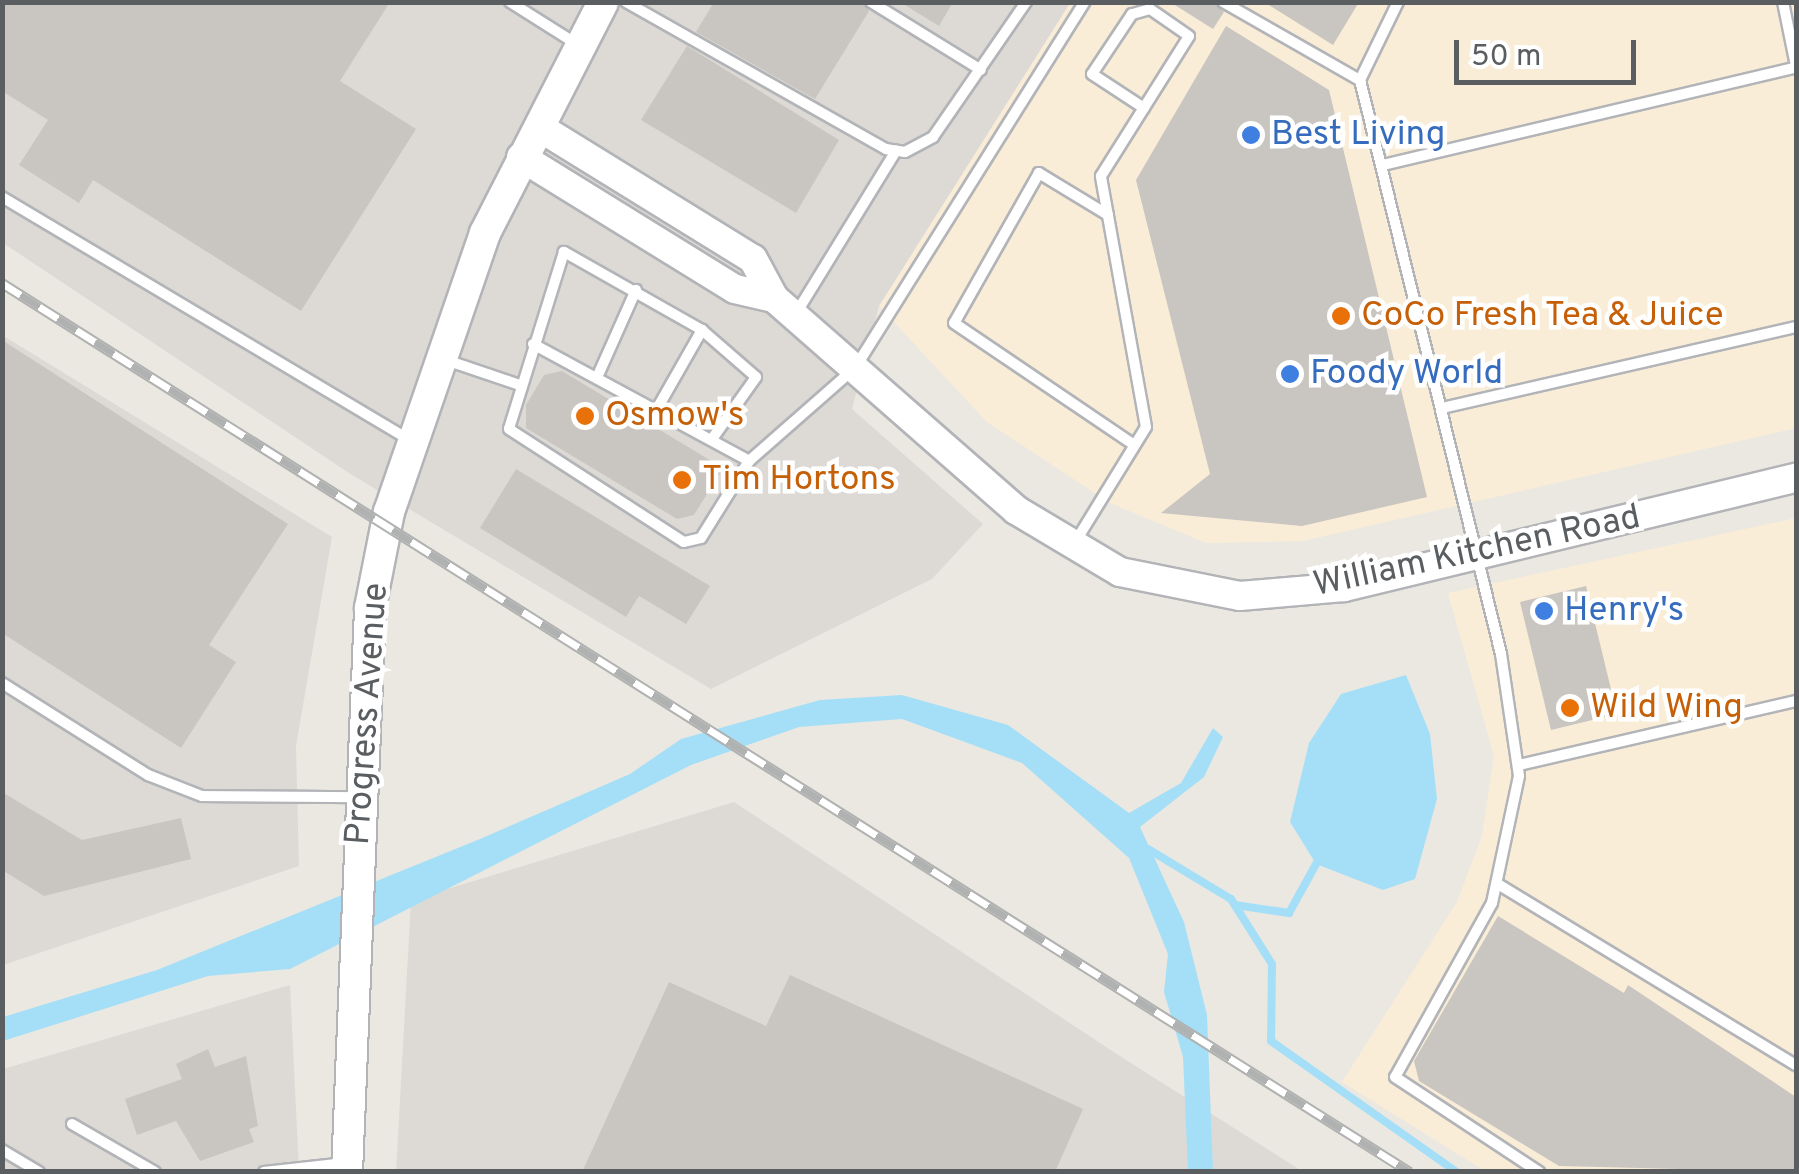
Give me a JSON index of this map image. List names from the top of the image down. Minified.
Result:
{"streets":{"main road":["Progress Avenue"],"street":["William Kitchen Road"]},"crossings":[["William Kitchen Road","Progress Avenue"]],"places":["Best Living","CoCo Fresh Tea & Juice","Foody World","Osmow's","Tim Hortons","Henry's","Wild Wing"],"scale_bar":"50 m"}
